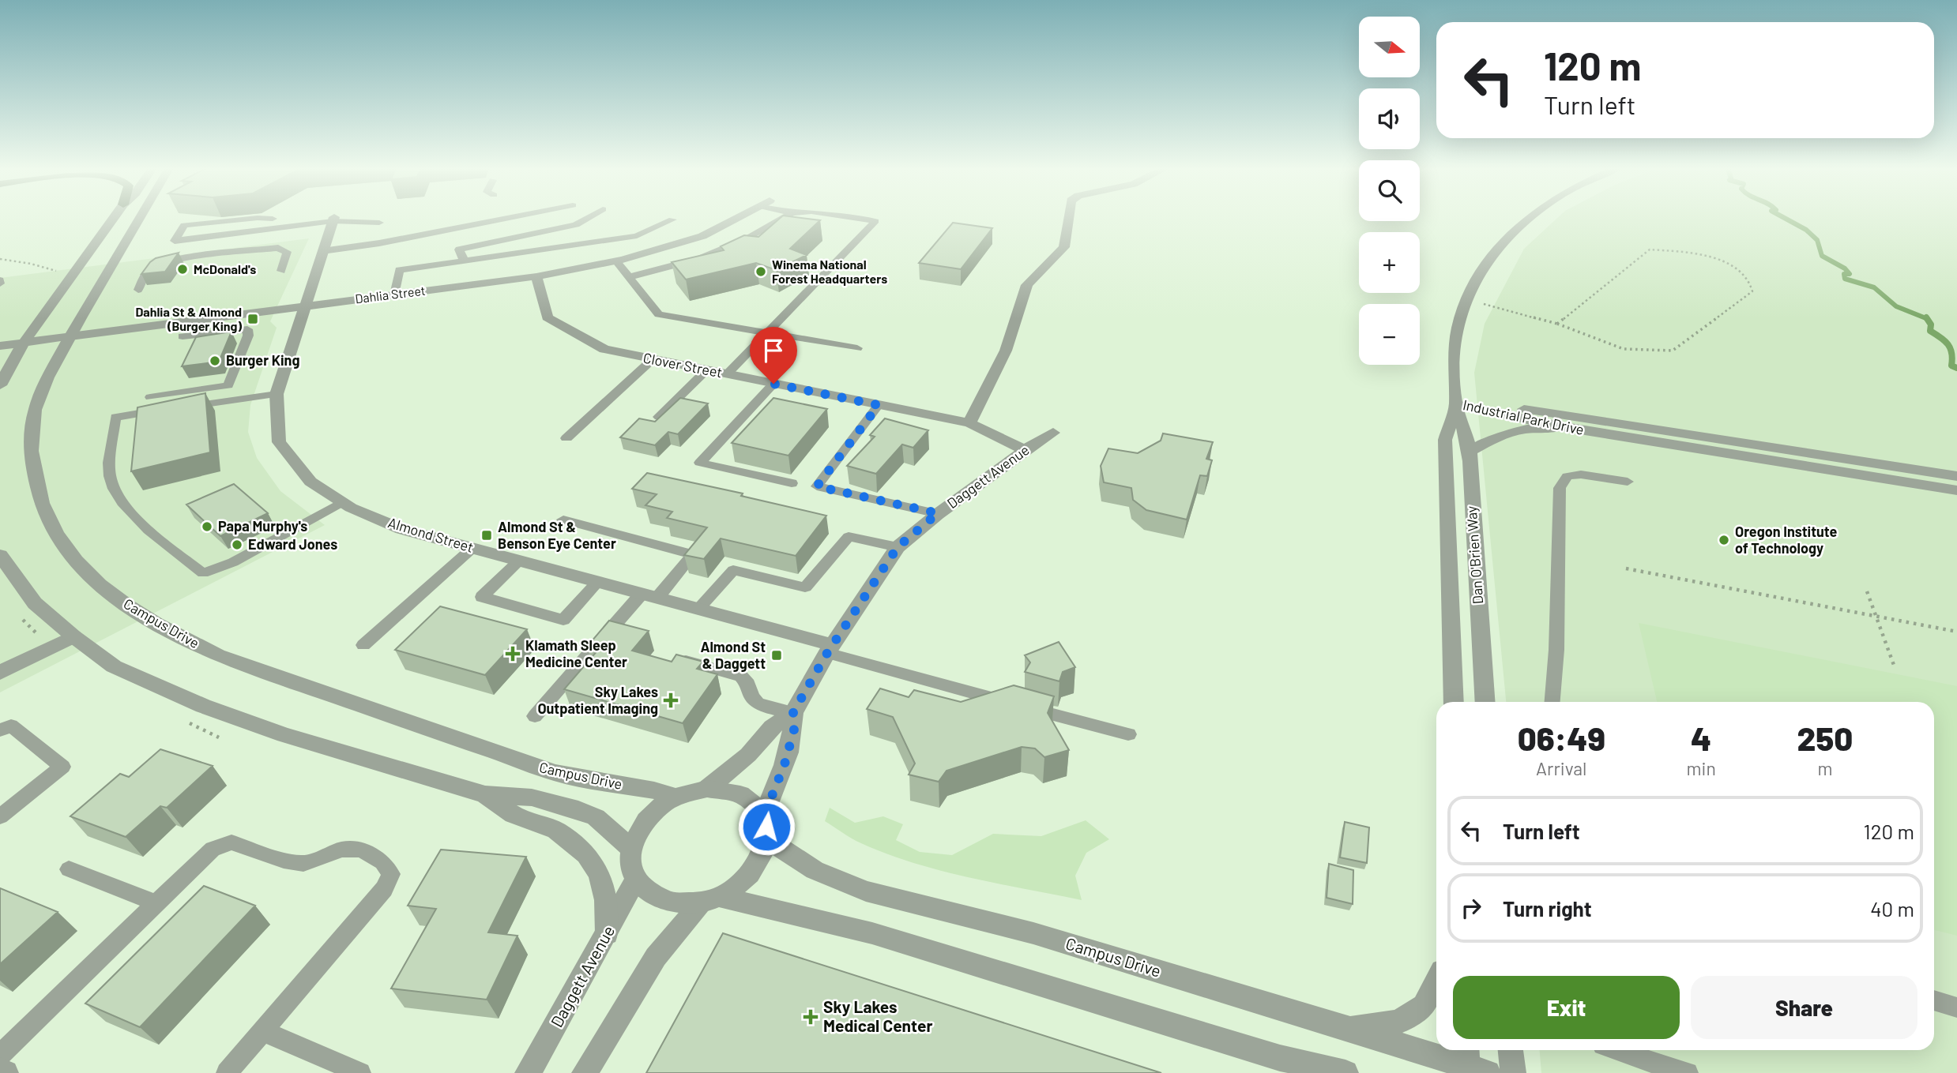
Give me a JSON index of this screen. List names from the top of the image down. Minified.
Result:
{"streets":{"street":["Dahlia Street","Clover Street","Industrial Park Drive","Daggett Avenue","Almond Street","Dan O'Brien Way","Campus Drive"]},"crossings":[["Dahlia Street","Clover Street"],["Dahlia Street","Almond Street"],["Dahlia Street","Campus Drive"],["Clover Street","Daggett Avenue"],["Industrial Park Drive","Dan O'Brien Way"],["Daggett Avenue","Almond Street"],["Daggett Avenue","Campus Drive"]],"places":{"other":["McDonald's","Winema National Forest Headquarters","Burger King","Papa Murphy's","Oregon Institute of Technology","Edward Jones"],"transit":["Dahlia St & Almond (Burger King)","Almond St & Benson Eye Center","Almond St & Daggett"],"health":["Klamath Sleep Medicine Center","Sky Lakes Outpatient Imaging","Sky Lakes Medical Center"]},"north":"right","page":{"map_buttons":["+","−"],"turn":["120 m","Turn left"],"eta":["06:49","Arrival","4","min","250","m"],"list":[{"name":"Turn left","value":"120 m"},{"name":"Turn right","value":"40 m"}],"buttons":["Exit","Share"]}}
